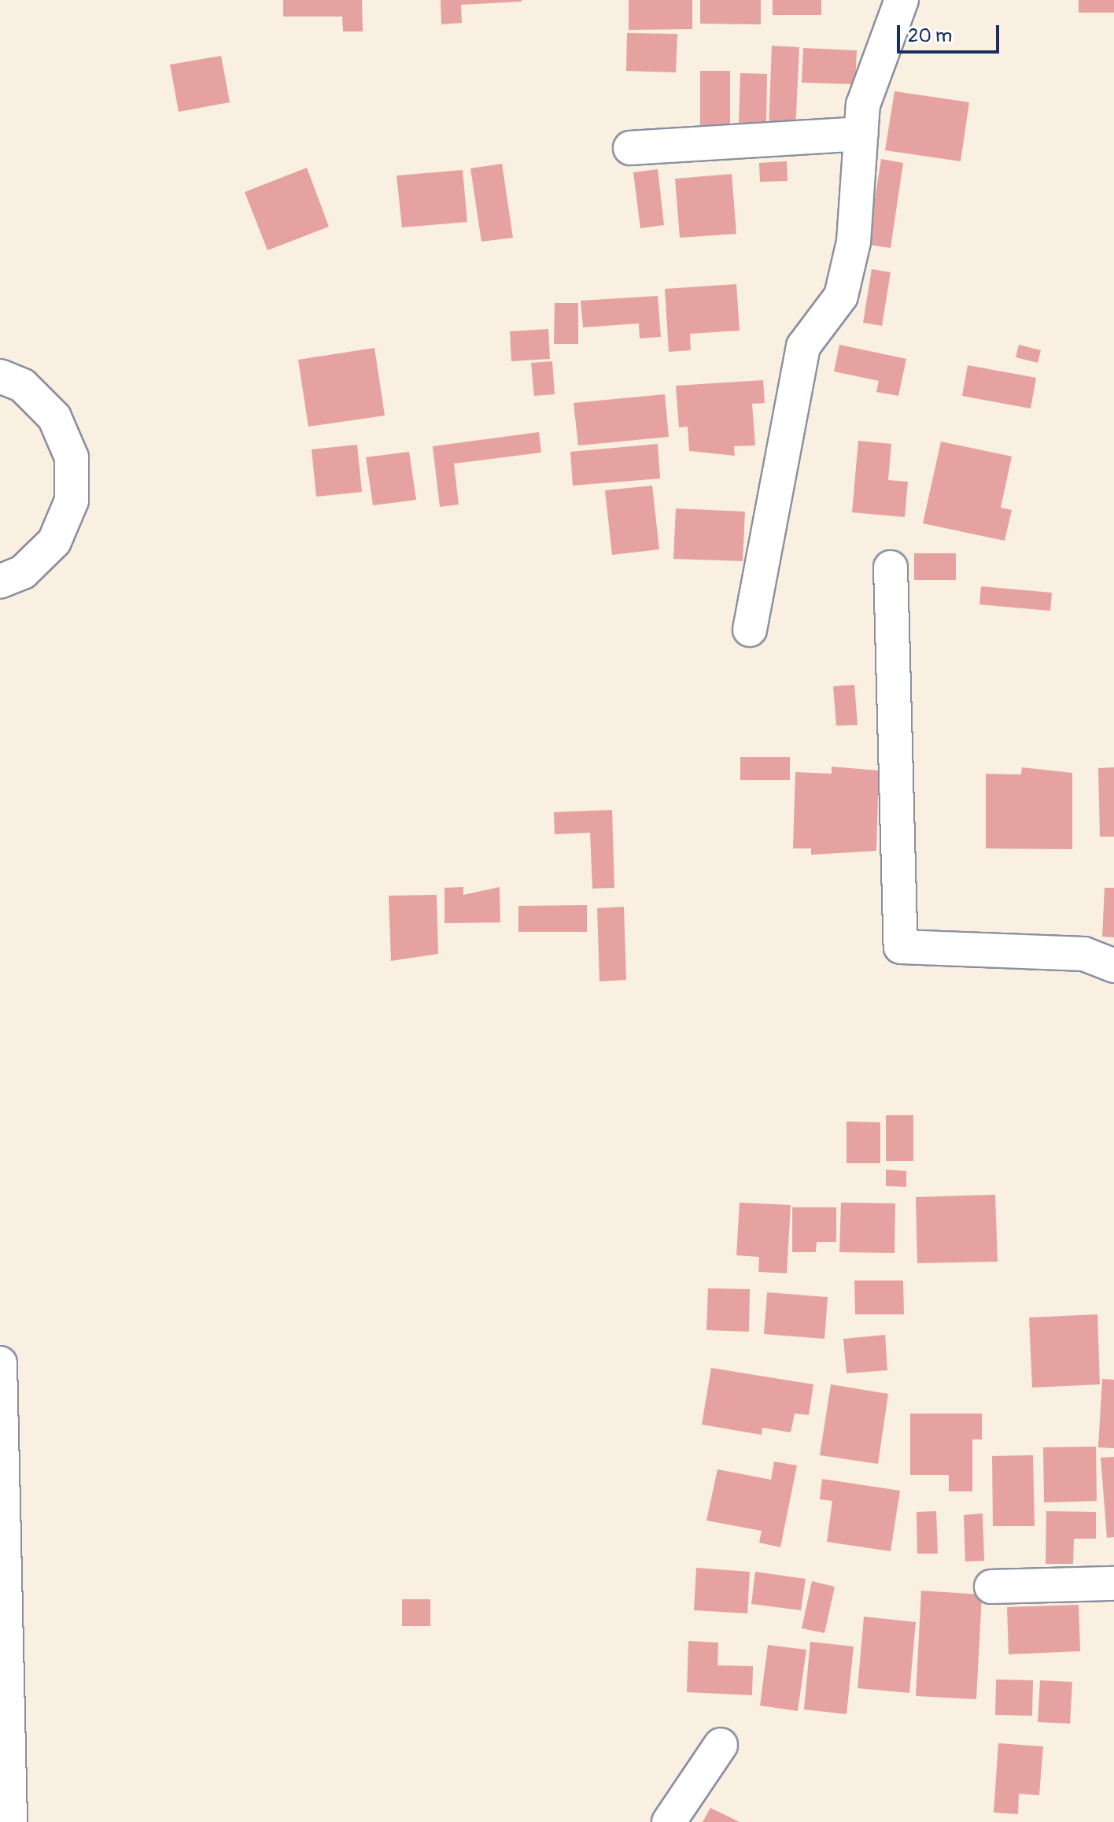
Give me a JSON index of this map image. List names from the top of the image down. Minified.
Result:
{"scale_bar":"20 m"}
